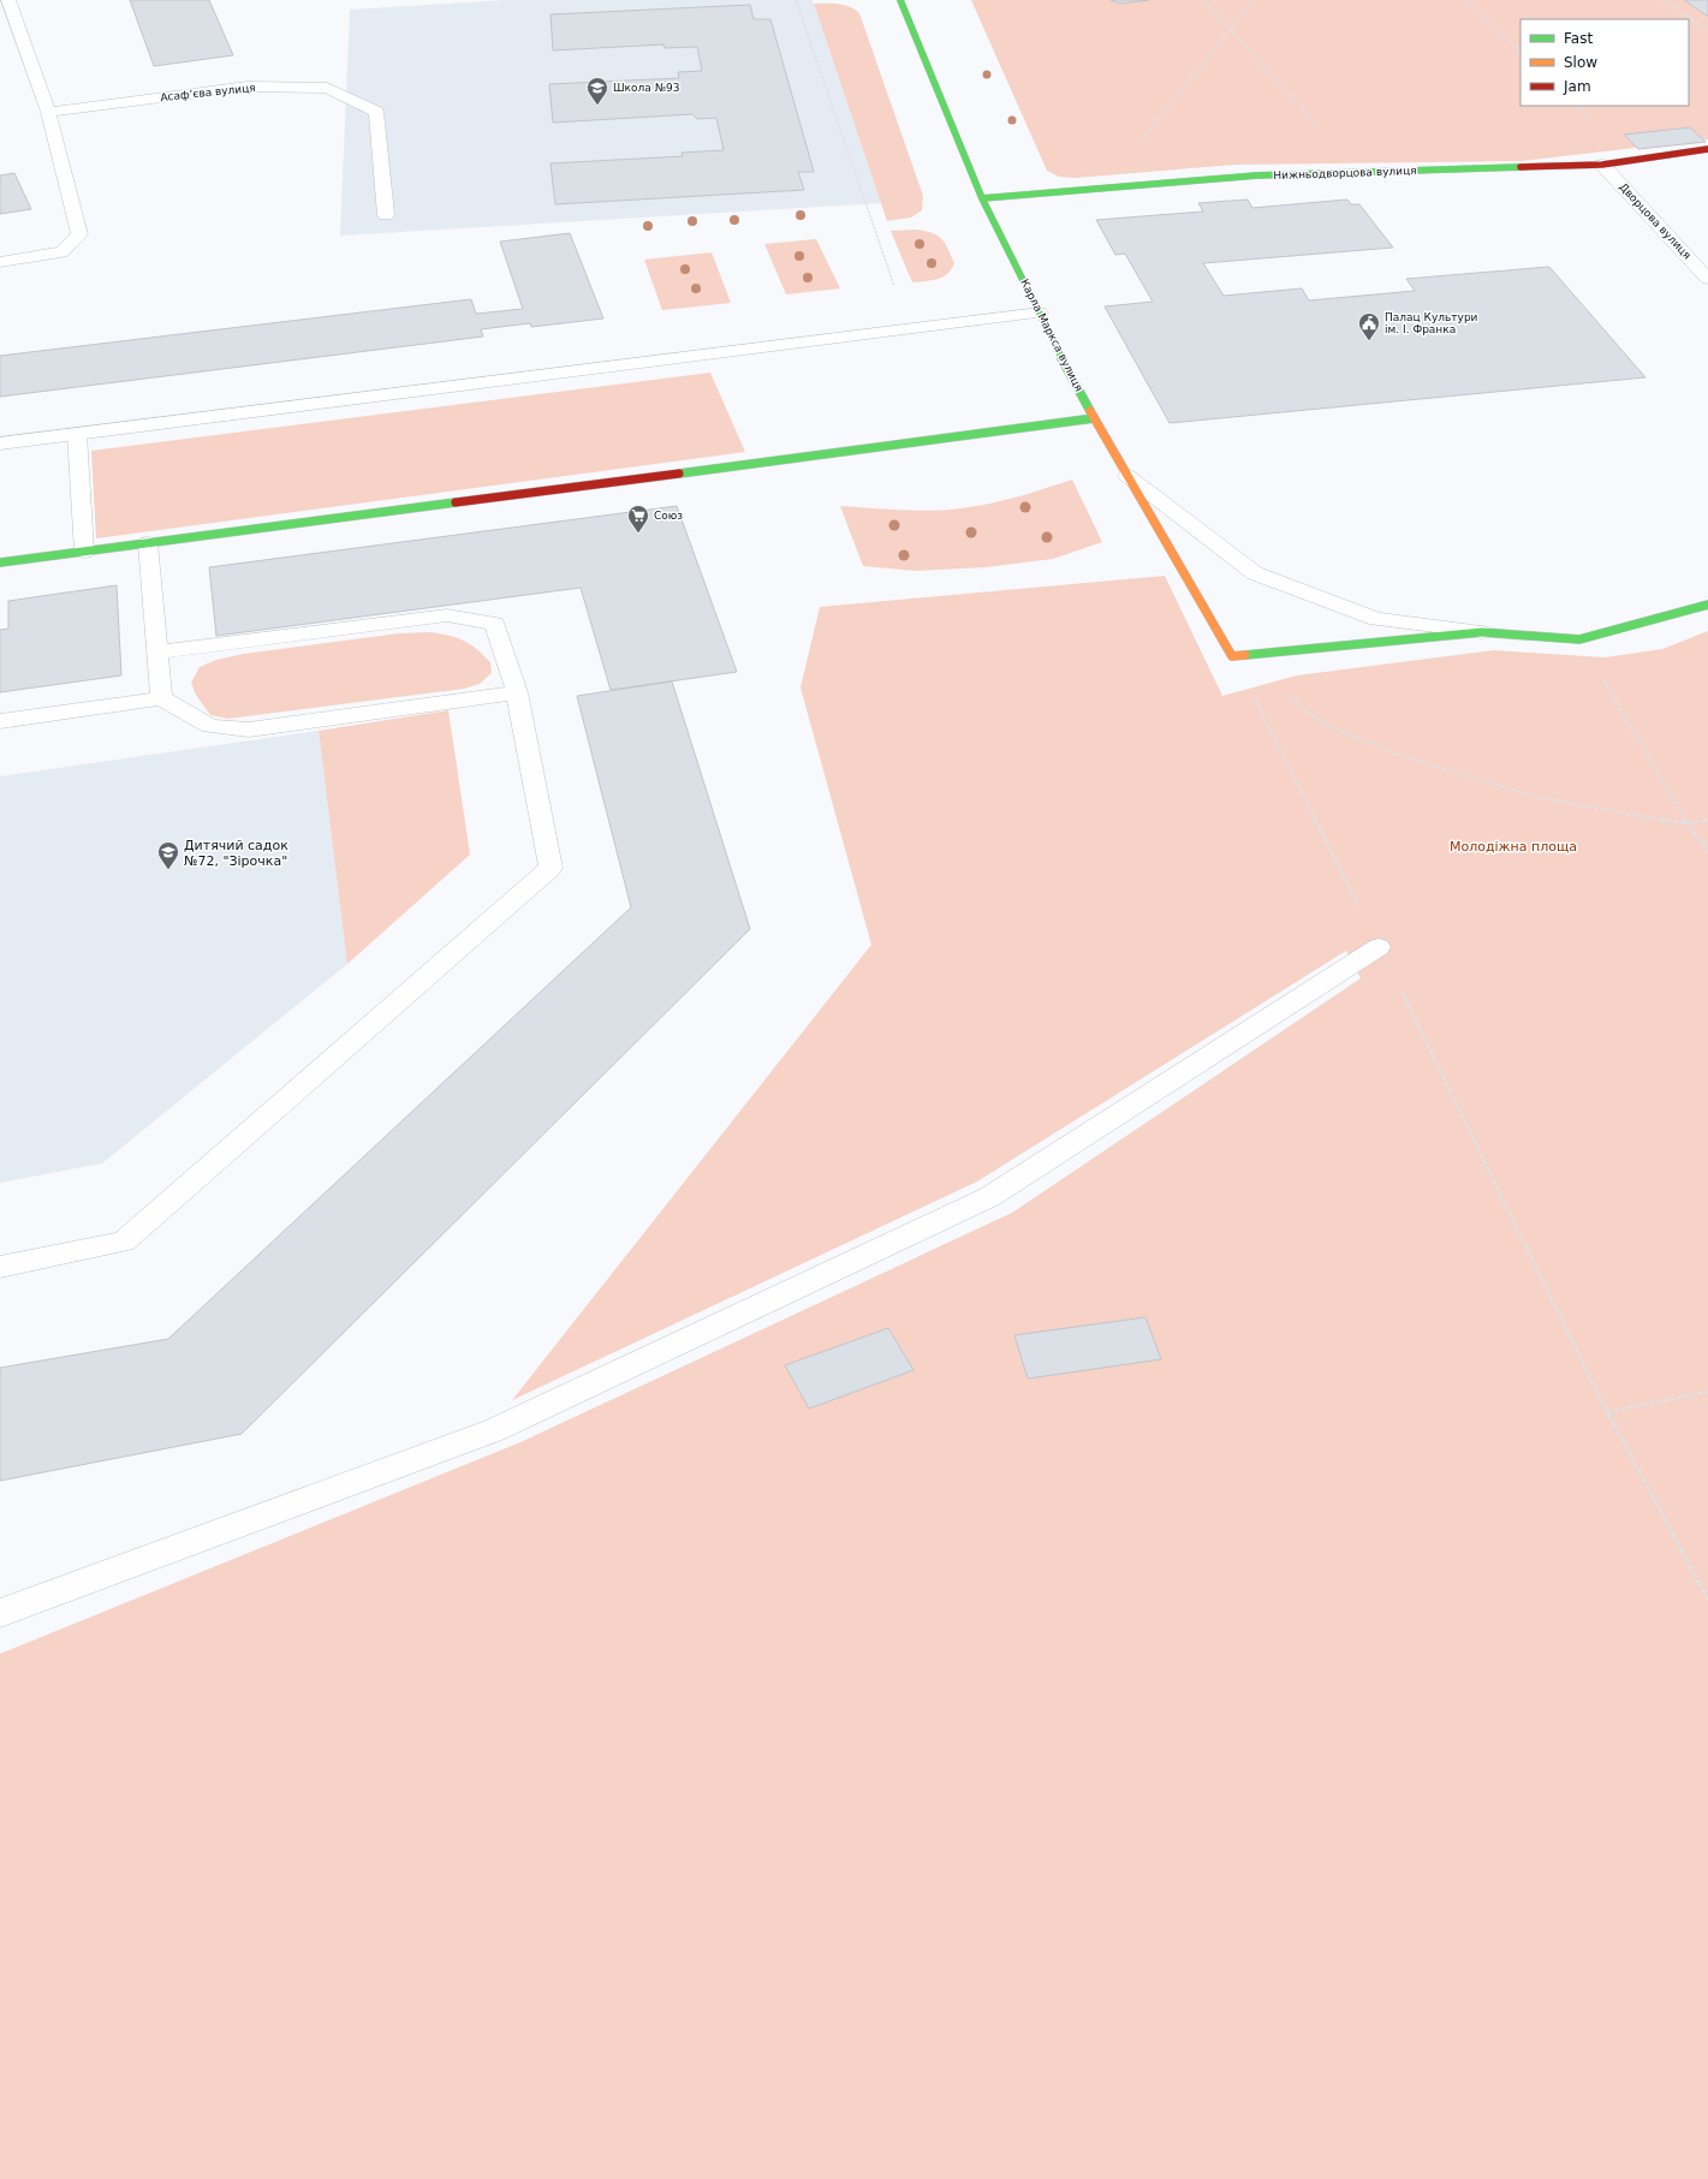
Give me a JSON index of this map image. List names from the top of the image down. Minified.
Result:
{"streets":{"street":["Асаф’єва вулиця","Нижньодворцова вулиця","Дворцова вулиця","Карла Маркса вулиця"]},"crossings":[["Нижньодворцова вулиця","Дворцова вулиця"],["Нижньодворцова вулиця","Карла Маркса вулиця"]],"parks":["Молодіжна площа"],"places":{"school or university":["Школа №93","Дитячий садок №72, \"Зірочка\""],"public building":["Палац Культури ім. І. Франка"],"supermarket":["Союз"]},"legend":["Fast","Slow","Jam"]}
